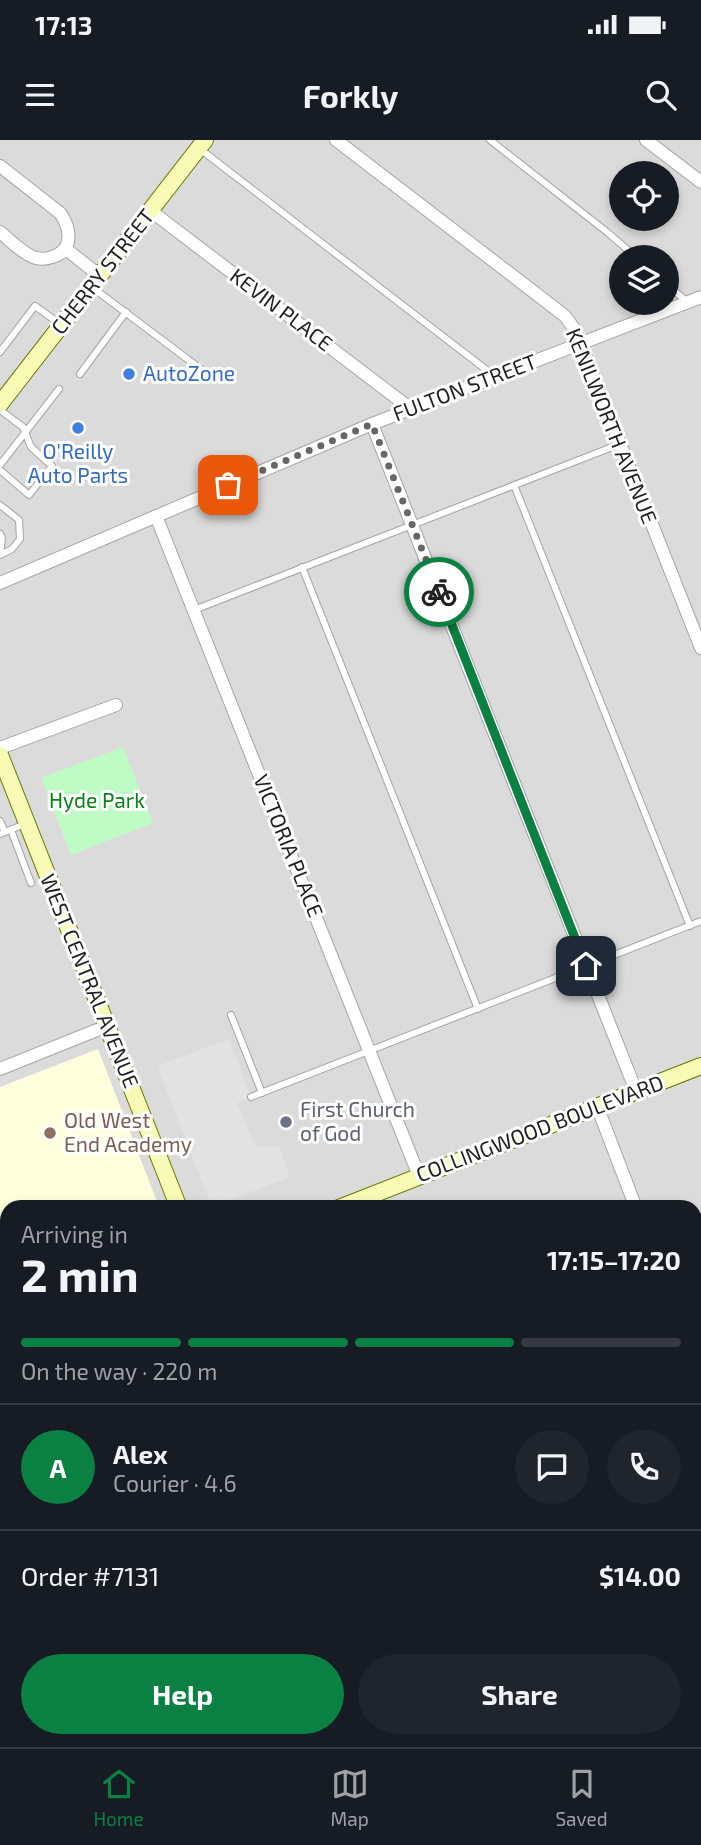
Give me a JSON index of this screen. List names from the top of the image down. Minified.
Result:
{"streets":{"main road":["CHERRY STREET","WEST CENTRAL AVENUE","COLLINGWOOD BOULEVARD"],"street":["KEVIN PLACE","FULTON STREET","KENILWORTH AVENUE","VICTORIA PLACE"]},"crossings":[["CHERRY STREET","KEVIN PLACE"],["KEVIN PLACE","FULTON STREET"],["FULTON STREET","KENILWORTH AVENUE"],["FULTON STREET","VICTORIA PLACE"],["VICTORIA PLACE","COLLINGWOOD BOULEVARD"]],"parks":["Hyde Park"],"places":["AutoZone","O'Reilly Auto Parts","First Church of God","Old West End Academy"],"page":{"status":"17:13","header":"Forkly","heading":["2 min","Arriving in","17:15–17:20"],"panel":["Alex","Courier · 4.6","Order #7131","$14.00"],"bar":"On the way · 220 m","round":"A","buttons":["Help","Share"],"tabs":["Home","Map","Saved"]}}
